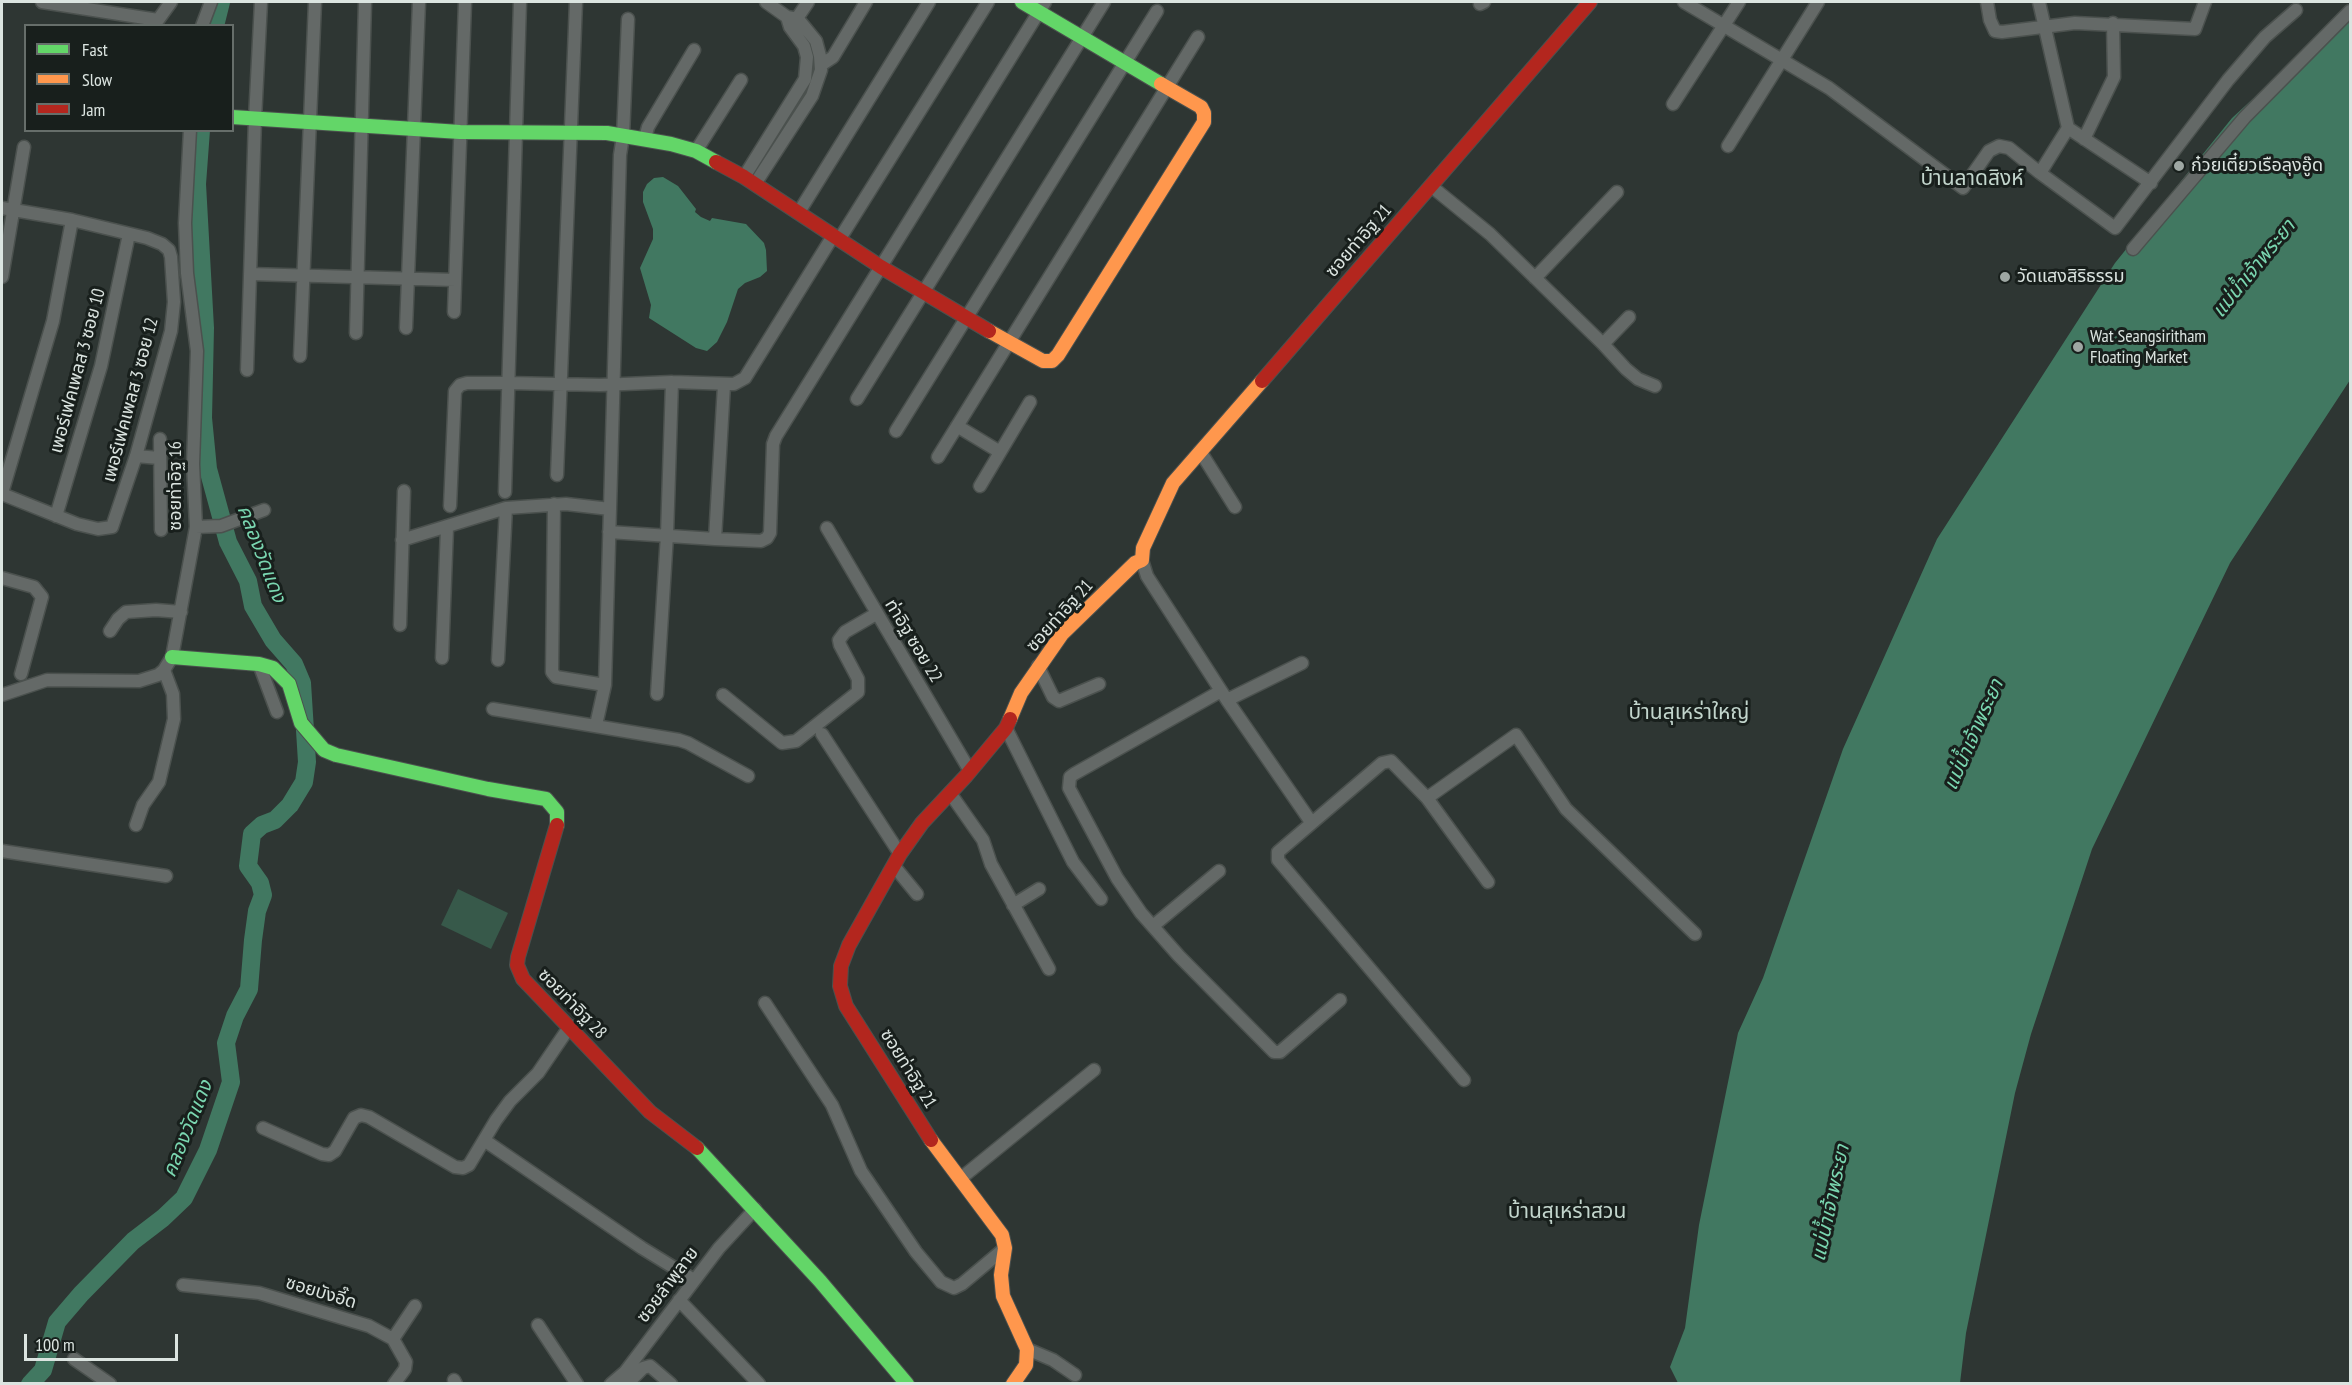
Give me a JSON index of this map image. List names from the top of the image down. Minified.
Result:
{"streets":{"street":["ซอยท่าอิฐ 21","เพอร์เฟคเพลส 3 ซอย 10","เพอร์เฟคเพลส 3 ซอย 12","ซอยท่าอิฐ 16","ท่าอิฐ ซอย 22","ซอยท่าอิฐ 28","ซอยลำพูลาย","ซอยบังอี๊ด"]},"crossings":[["ซอยท่าอิฐ 21","ท่าอิฐ ซอย 22"],["เพอร์เฟคเพลส 3 ซอย 10","เพอร์เฟคเพลส 3 ซอย 12"],["ซอยท่าอิฐ 28","ซอยลำพูลาย"]],"districts":["บ้านลาดสิงห์","บ้านสุเหร่าใหญ่","บ้านสุเหร่าสวน"],"water":["แม่น้ำเจ้าพระยา","คลองวัดแดง"],"places":["ก๋วยเตี๋ยวเรือลุงอู๊ด","วัดแสงสิริธรรม","Wat Seangsiritham Floating Market"],"legend":["Fast","Slow","Jam"],"scale_bar":"100 m"}
